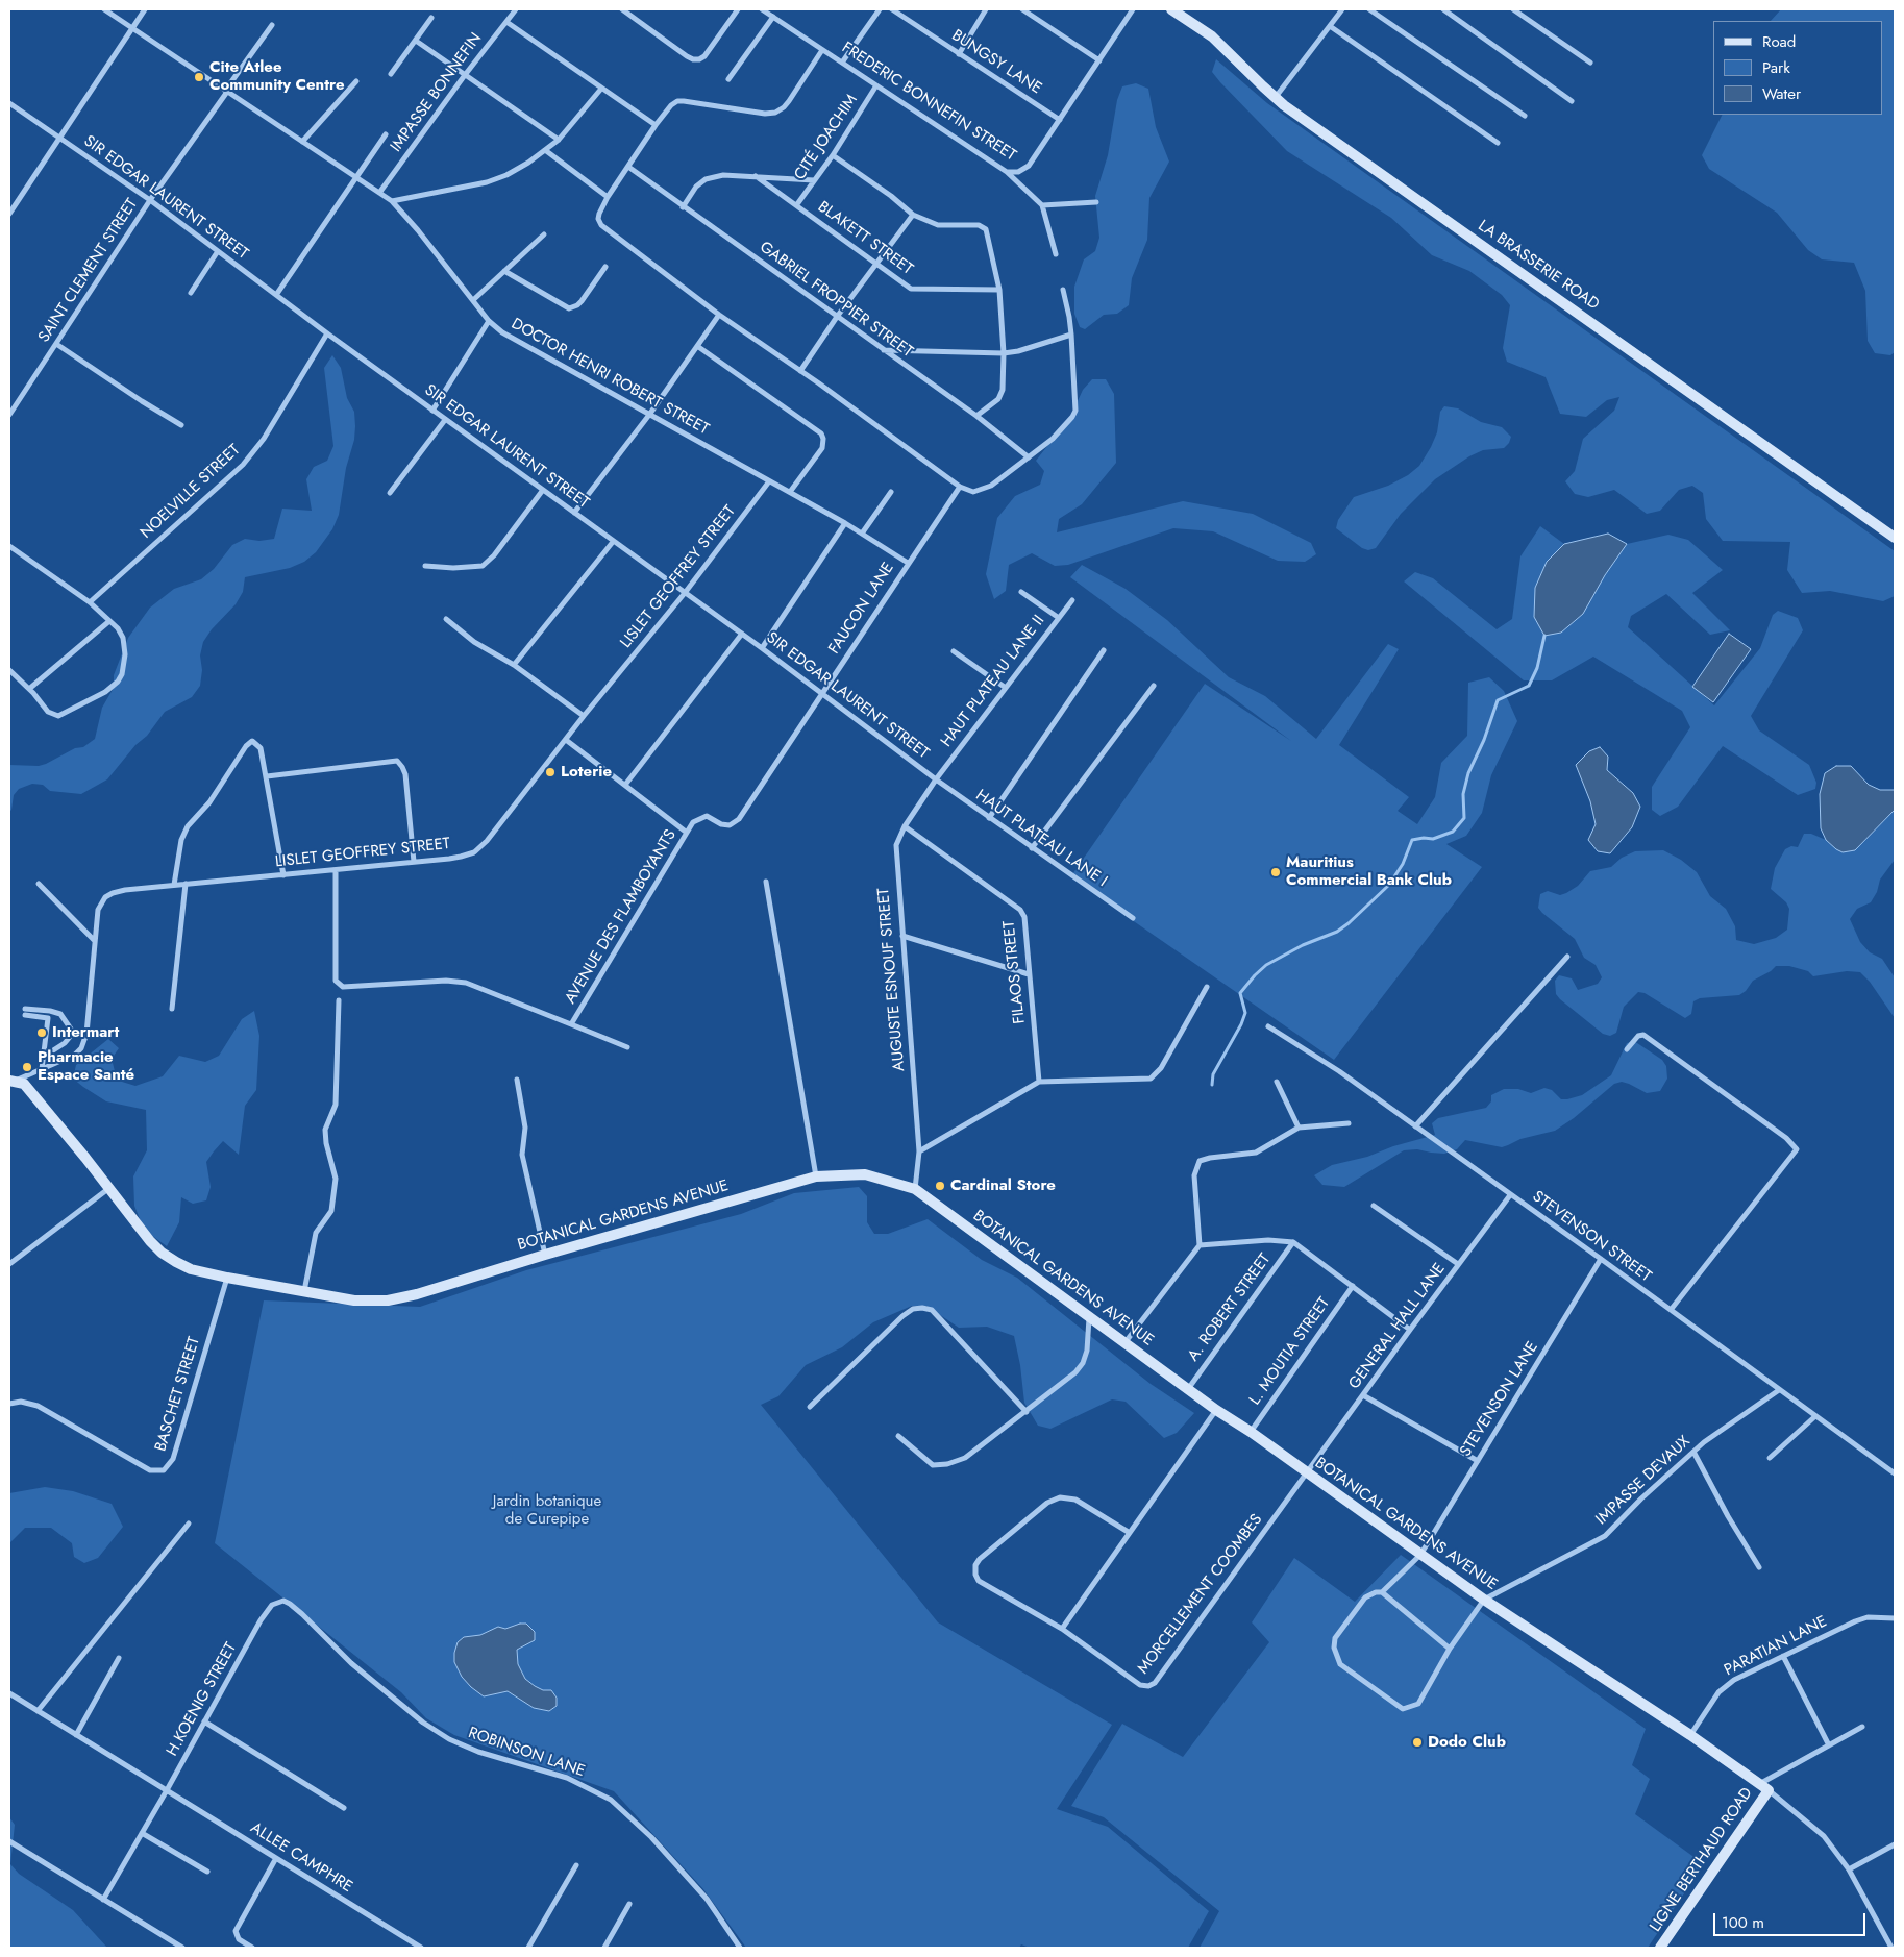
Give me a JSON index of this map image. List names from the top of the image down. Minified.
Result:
{"streets":{"street":["BUNGSY LANE","IMPASSE BONNEFIN","FREDERIC BONNEFIN STREET","CITÉ JOACHIM","SIR EDGAR LAURENT STREET","BLAKETT STREET","LA BRASSERIE ROAD","SAINT CLEMENT STREET","GABRIEL FROPPIER STREET","DOCTOR HENRI ROBERT STREET","NOELVILLE STREET","LISLET GEOFFREY STREET","FAUCON LANE","HAUT PLATEAU LANE II","HAUT PLATEAU LANE I","AVENUE DES FLAMBOYANTS","FILAOS STREET","AUGUSTE ESNOUF STREET","BOTANICAL GARDENS AVENUE","STEVENSON STREET","A. ROBERT STREET","GENERAL HALL LANE","L. MOUTIA STREET","BASCHET STREET","STEVENSON LANE","IMPASSE DEVAUX","MORCELLEMENT COOMBES","PARATIAN LANE","H.KOENIG STREET","ROBINSON LANE","ALLEE CAMPHRE","LIGNE BERTHAUD ROAD"]},"crossings":[["BUNGSY LANE","FREDERIC BONNEFIN STREET"],["IMPASSE BONNEFIN","DOCTOR HENRI ROBERT STREET"],["FREDERIC BONNEFIN STREET","CITÉ JOACHIM"],["CITÉ JOACHIM","BLAKETT STREET"],["SIR EDGAR LAURENT STREET","SAINT CLEMENT STREET"],["SIR EDGAR LAURENT STREET","NOELVILLE STREET"],["SIR EDGAR LAURENT STREET","LISLET GEOFFREY STREET"],["SIR EDGAR LAURENT STREET","FAUCON LANE"],["SIR EDGAR LAURENT STREET","HAUT PLATEAU LANE II"],["SIR EDGAR LAURENT STREET","HAUT PLATEAU LANE I"],["SIR EDGAR LAURENT STREET","AVENUE DES FLAMBOYANTS"],["SIR EDGAR LAURENT STREET","AUGUSTE ESNOUF STREET"],["SAINT CLEMENT STREET","DOCTOR HENRI ROBERT STREET"],["DOCTOR HENRI ROBERT STREET","LISLET GEOFFREY STREET"],["DOCTOR HENRI ROBERT STREET","FAUCON LANE"],["LISLET GEOFFREY STREET","AVENUE DES FLAMBOYANTS"],["LISLET GEOFFREY STREET","BOTANICAL GARDENS AVENUE"],["FAUCON LANE","AVENUE DES FLAMBOYANTS"],["HAUT PLATEAU LANE II","HAUT PLATEAU LANE I"],["HAUT PLATEAU LANE II","AUGUSTE ESNOUF STREET"],["HAUT PLATEAU LANE I","AUGUSTE ESNOUF STREET"],["FILAOS STREET","AUGUSTE ESNOUF STREET"],["AUGUSTE ESNOUF STREET","BOTANICAL GARDENS AVENUE"],["BOTANICAL GARDENS AVENUE","A. ROBERT STREET"],["BOTANICAL GARDENS AVENUE","GENERAL HALL LANE"],["BOTANICAL GARDENS AVENUE","L. MOUTIA STREET"],["BOTANICAL GARDENS AVENUE","BASCHET STREET"],["BOTANICAL GARDENS AVENUE","STEVENSON LANE"],["BOTANICAL GARDENS AVENUE","IMPASSE DEVAUX"],["BOTANICAL GARDENS AVENUE","MORCELLEMENT COOMBES"],["BOTANICAL GARDENS AVENUE","PARATIAN LANE"],["BOTANICAL GARDENS AVENUE","LIGNE BERTHAUD ROAD"],["STEVENSON STREET","GENERAL HALL LANE"],["STEVENSON STREET","STEVENSON LANE"],["STEVENSON STREET","IMPASSE DEVAUX"],["GENERAL HALL LANE","MORCELLEMENT COOMBES"],["STEVENSON LANE","IMPASSE DEVAUX"],["H.KOENIG STREET","ROBINSON LANE"],["H.KOENIG STREET","ALLEE CAMPHRE"]],"parks":["Jardin botanique de Curepipe"],"places":["Cite Atlee Community Centre","Loterie","Mauritius Commercial Bank Club","Intermart","Pharmacie Espace Santé","Cardinal Store","Dodo Club"],"legend":["Road","Park","Water"],"scale_bar":"100 m"}
